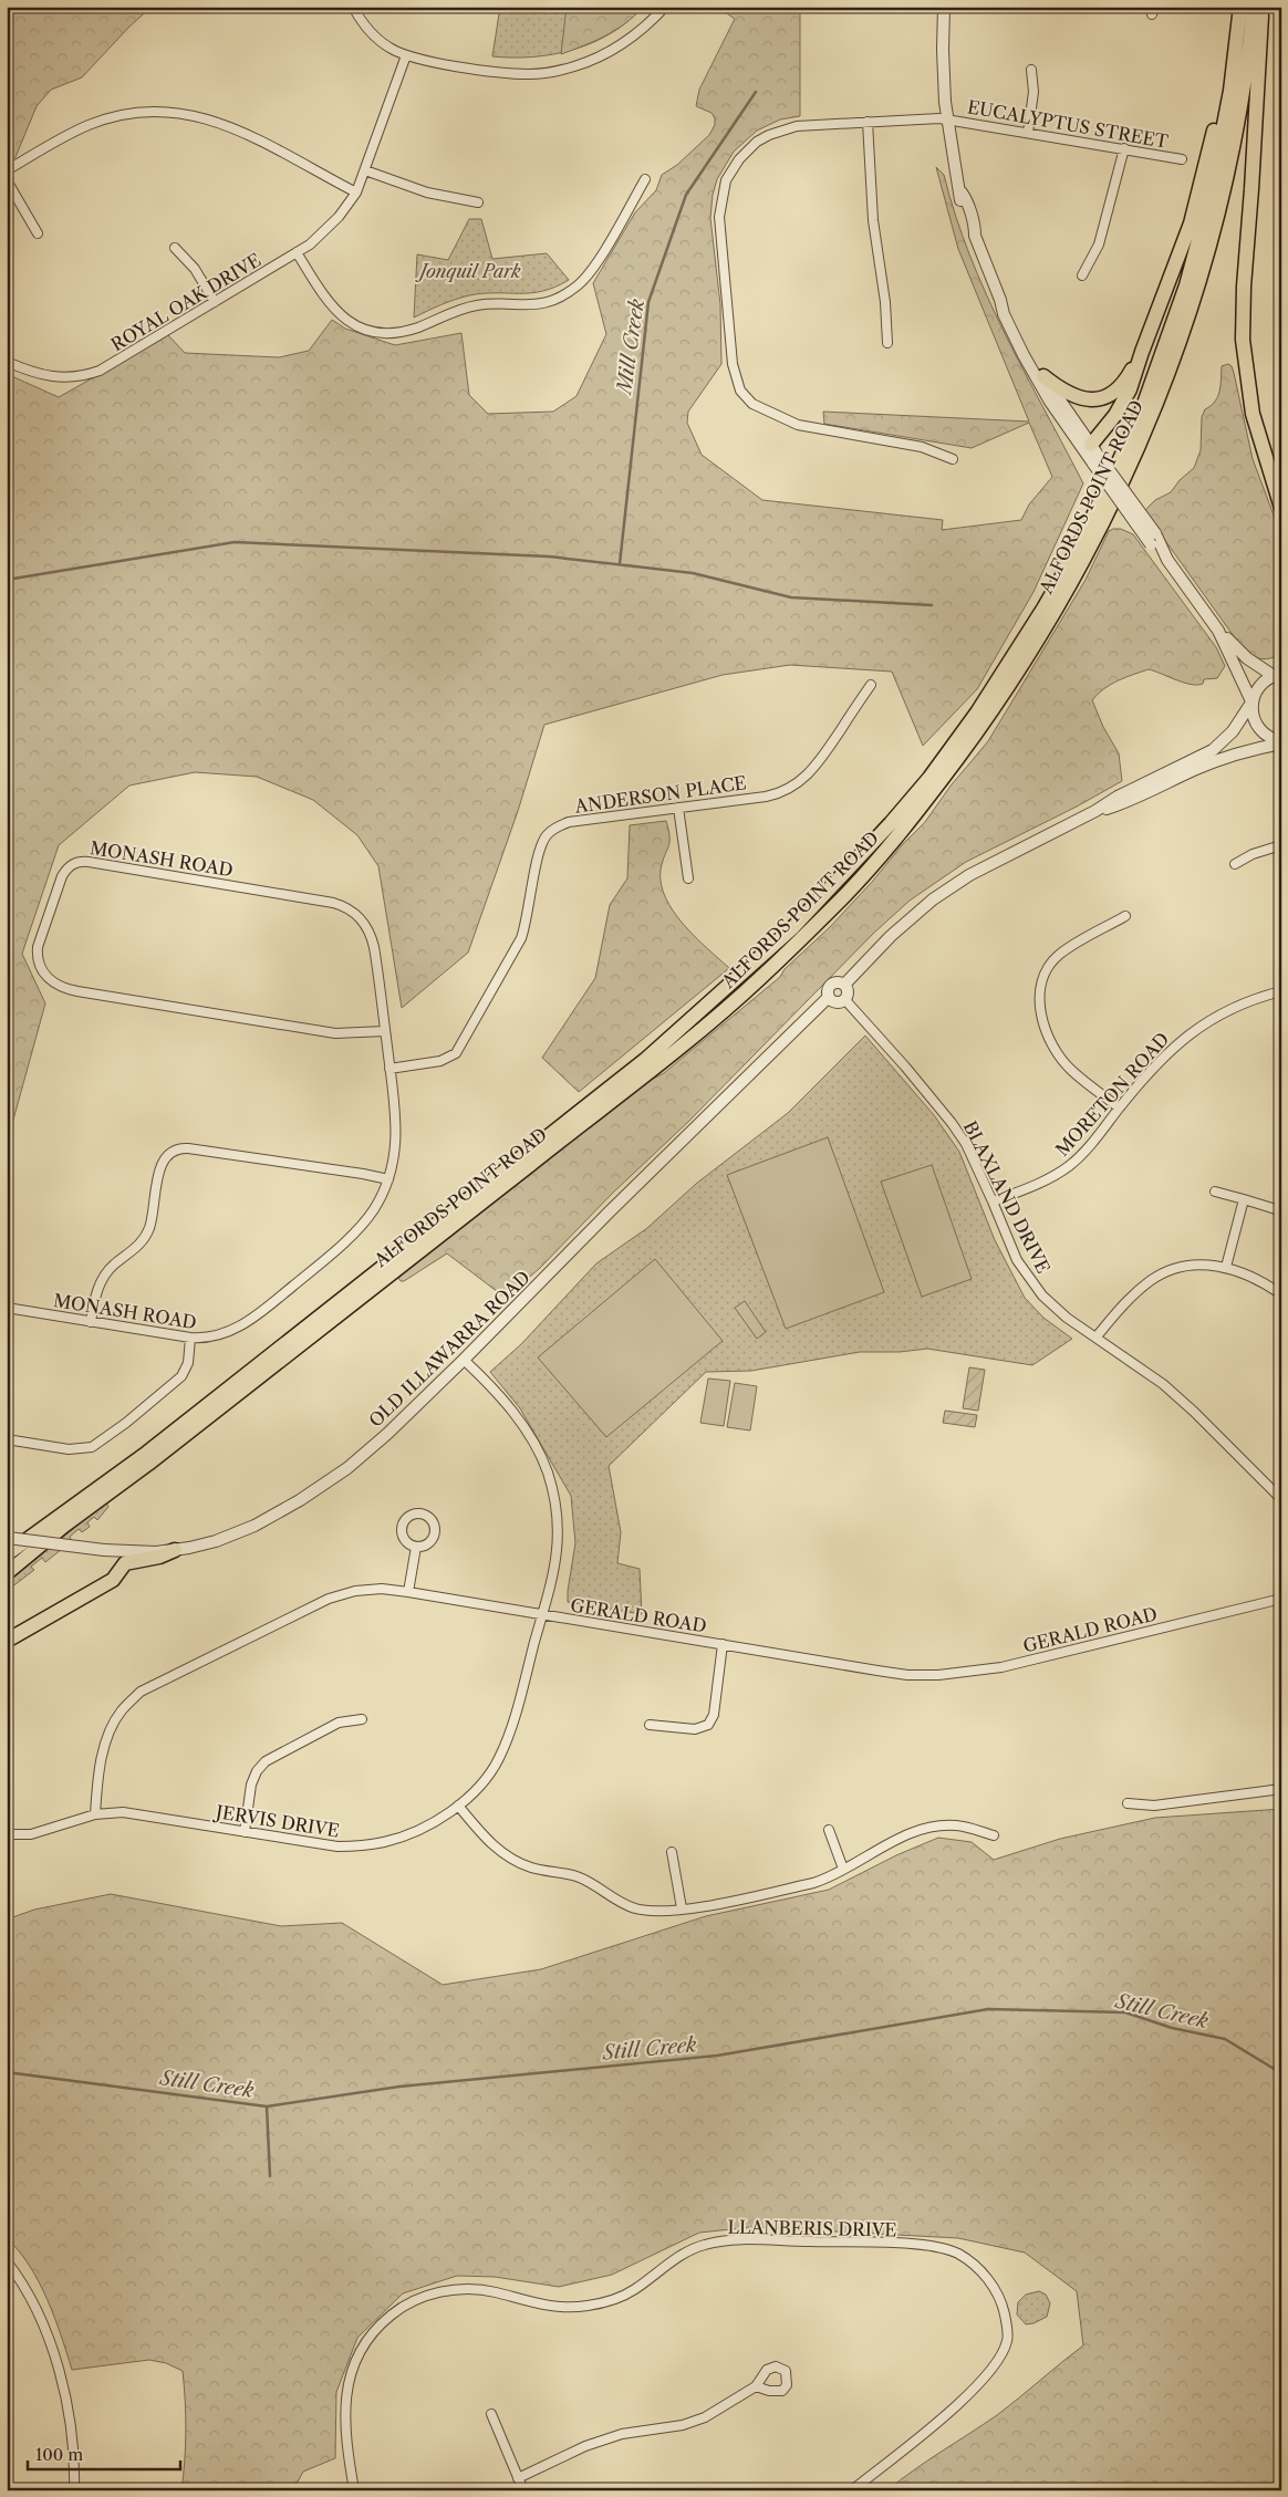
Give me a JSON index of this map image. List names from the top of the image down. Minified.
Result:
{"streets":{"highway":["ALFORDS POINT ROAD"],"street":["EUCALYPTUS STREET","ROYAL OAK DRIVE","ANDERSON PLACE","MONASH ROAD","MORETON ROAD","BLAXLAND DRIVE","OLD ILLAWARRA ROAD","GERALD ROAD","JERVIS DRIVE","LLANBERIS DRIVE"]},"crossings":[["ANDERSON PLACE","MONASH ROAD"],["MORETON ROAD","BLAXLAND DRIVE"],["BLAXLAND DRIVE","OLD ILLAWARRA ROAD"],["OLD ILLAWARRA ROAD","JERVIS DRIVE"],["GERALD ROAD","JERVIS DRIVE"]],"water":["Mill Creek","Still Creek"],"parks":["Jonquil Park"],"scale_bar":"100 m"}
